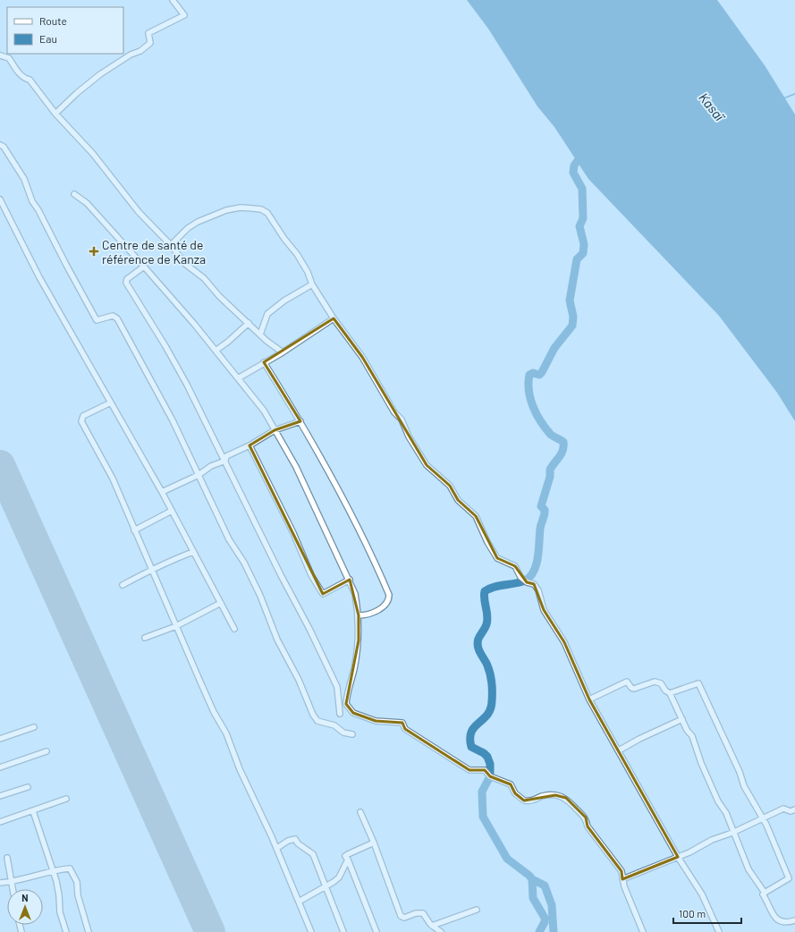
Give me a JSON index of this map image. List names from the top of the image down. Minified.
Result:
{"water":["Kasaï"],"places":{"health":["Centre de santé de référence de Kanza"]},"legend":["Route","Eau"],"scale_bar":"100 m","north":"top"}
